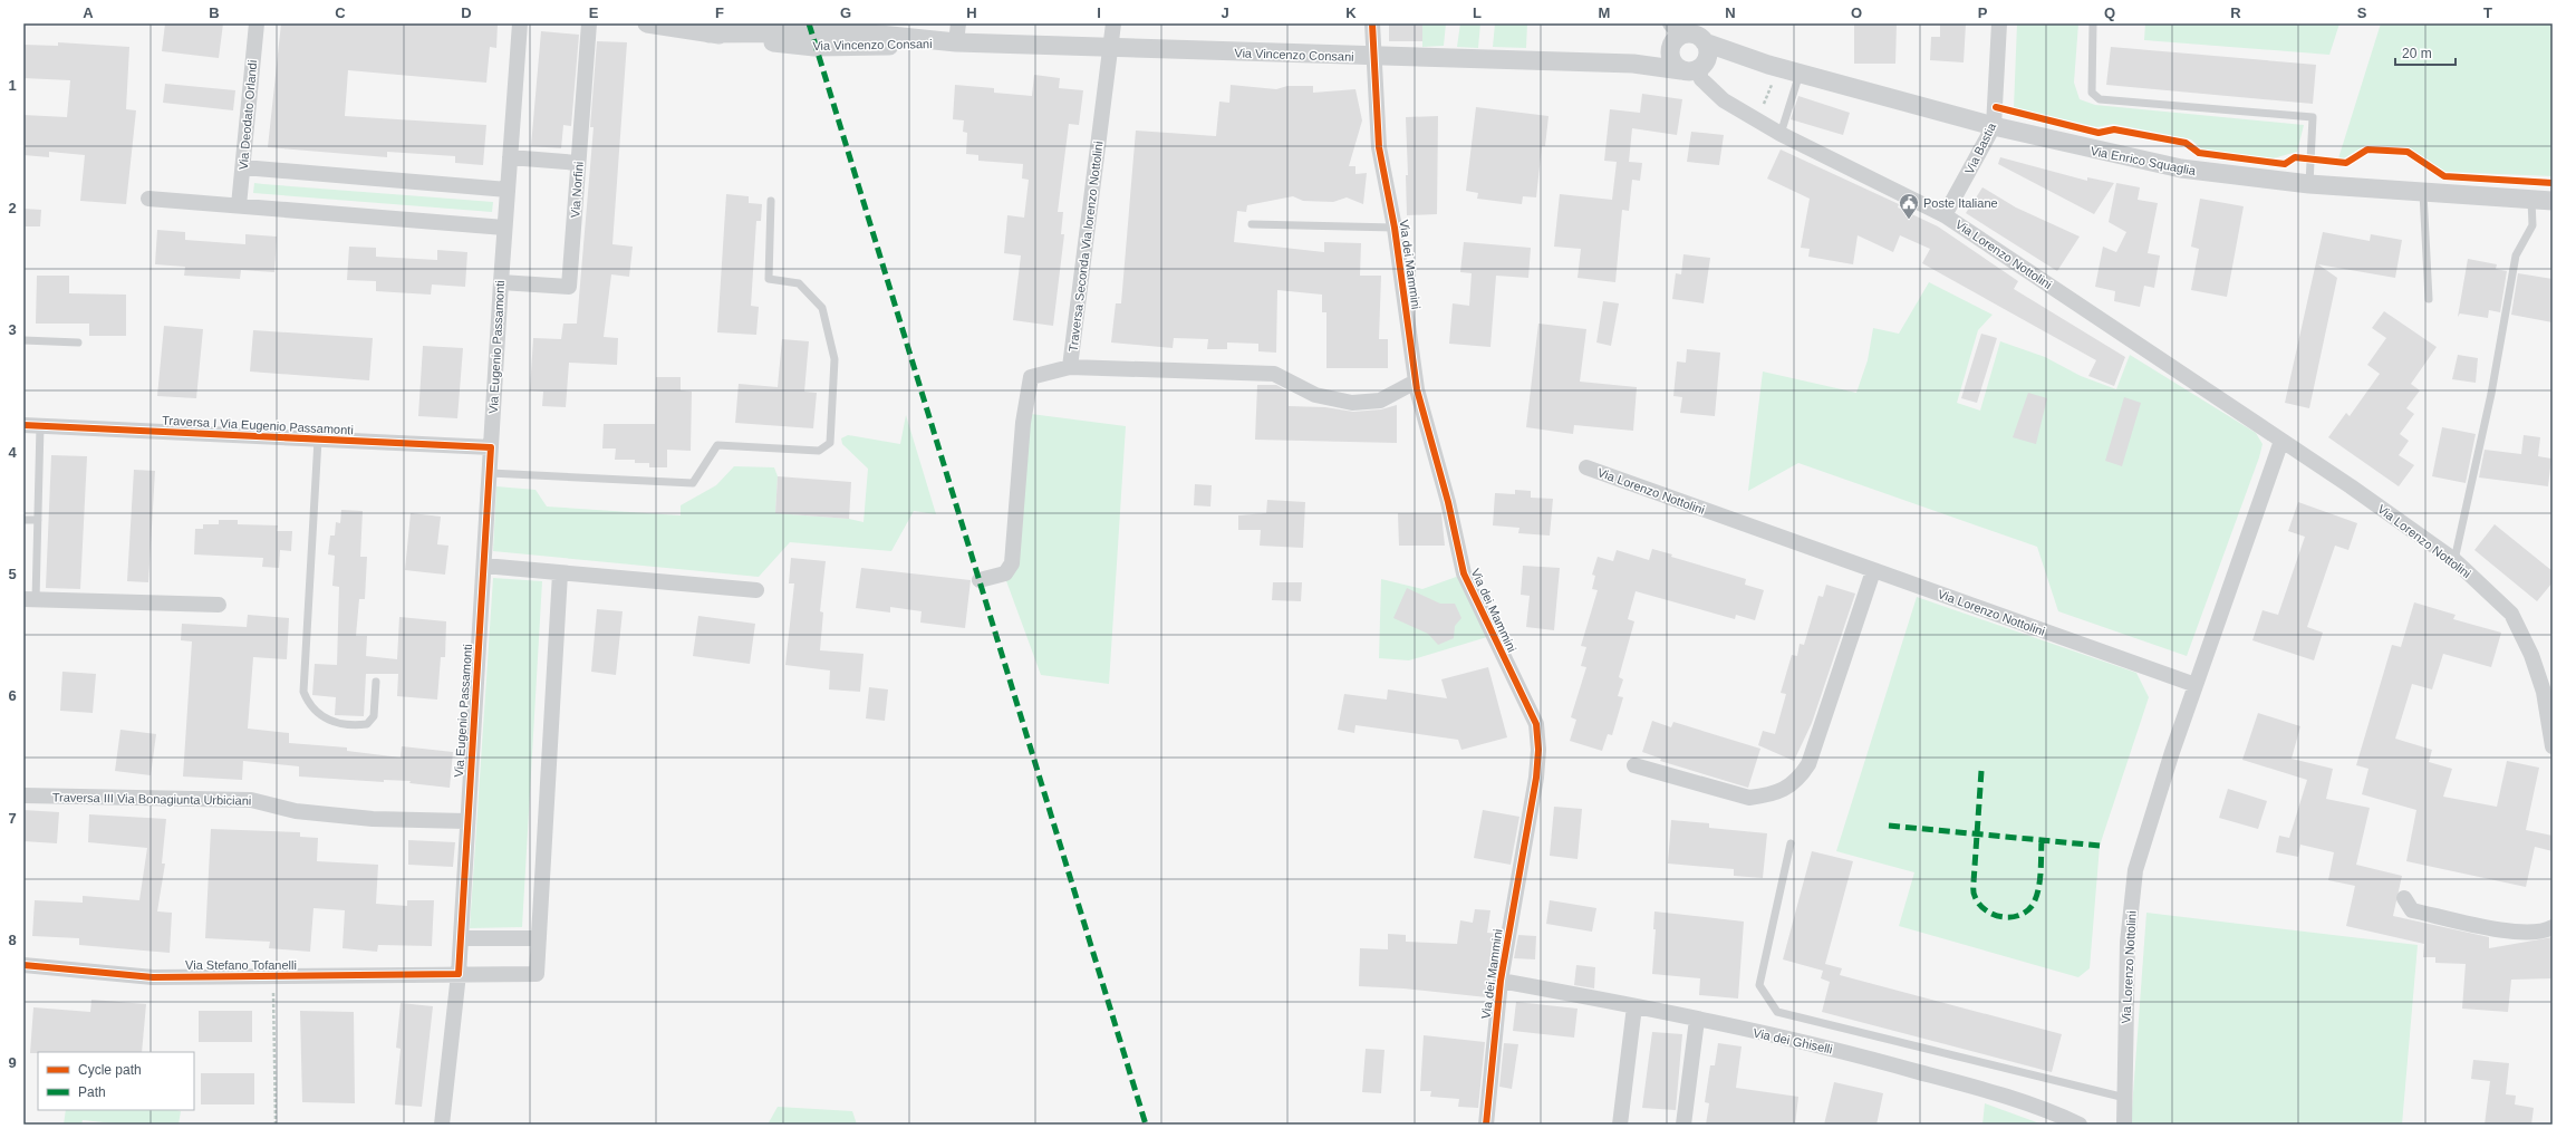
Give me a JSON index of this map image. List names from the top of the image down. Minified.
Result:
{"streets":{"street":["Via Vincenzo Consani","Via Deodato Orlandi","Via Bastia","Via Enrico Squaglia","Via Norfini","Traversa Seconda Via lorenzo Nottolini","Via Lorenzo Nottolini","Via dei Mammini","Via Eugenio Passamonti","Traversa I Via Eugenio Passamonti","Traversa III Via Bonagiunta Urbiciani","Via Stefano Tofanelli","Via dei Ghiselli"]},"crossings":[["Via Vincenzo Consani","Via Enrico Squaglia"],["Via Vincenzo Consani","Traversa Seconda Via lorenzo Nottolini"],["Via Vincenzo Consani","Via Lorenzo Nottolini"],["Via Vincenzo Consani","Via dei Mammini"],["Via Bastia","Via Enrico Squaglia"],["Via Bastia","Via Lorenzo Nottolini"],["Via Enrico Squaglia","Via Lorenzo Nottolini"],["Via Norfini","Via Eugenio Passamonti"],["Via dei Mammini","Via dei Ghiselli"],["Via Eugenio Passamonti","Traversa I Via Eugenio Passamonti"],["Via Eugenio Passamonti","Traversa III Via Bonagiunta Urbiciani"],["Via Eugenio Passamonti","Via Stefano Tofanelli"]],"places":{"public building":["Poste Italiane"]},"legend":["Cycle path","Path"],"scale_bar":"20 m","grid":{"columns":["A","B","C","D","E","F","G","H","I","J","K","L","M","N","O","P","Q","R","S","T"],"rows":["1","2","3","4","5","6","7","8","9"]}}
